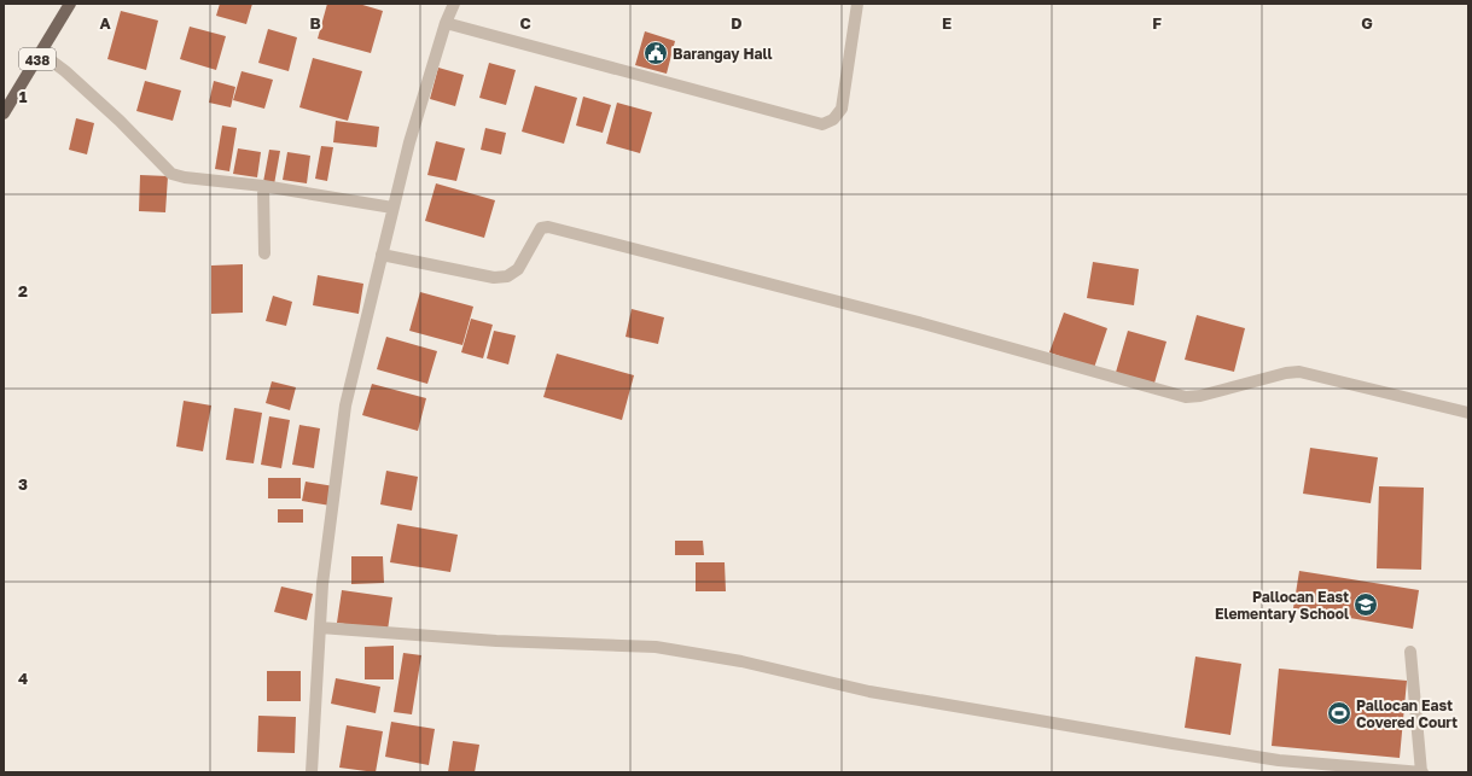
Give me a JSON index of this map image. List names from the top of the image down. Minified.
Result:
{"streets":{"main road":["438"]},"places":{"public building":["Barangay Hall"],"school or university":["Pallocan East Elementary School"],"sports":["Pallocan East Covered Court"]},"grid":{"columns":["A","B","C","D","E","F","G"],"rows":["1","2","3","4"]}}
